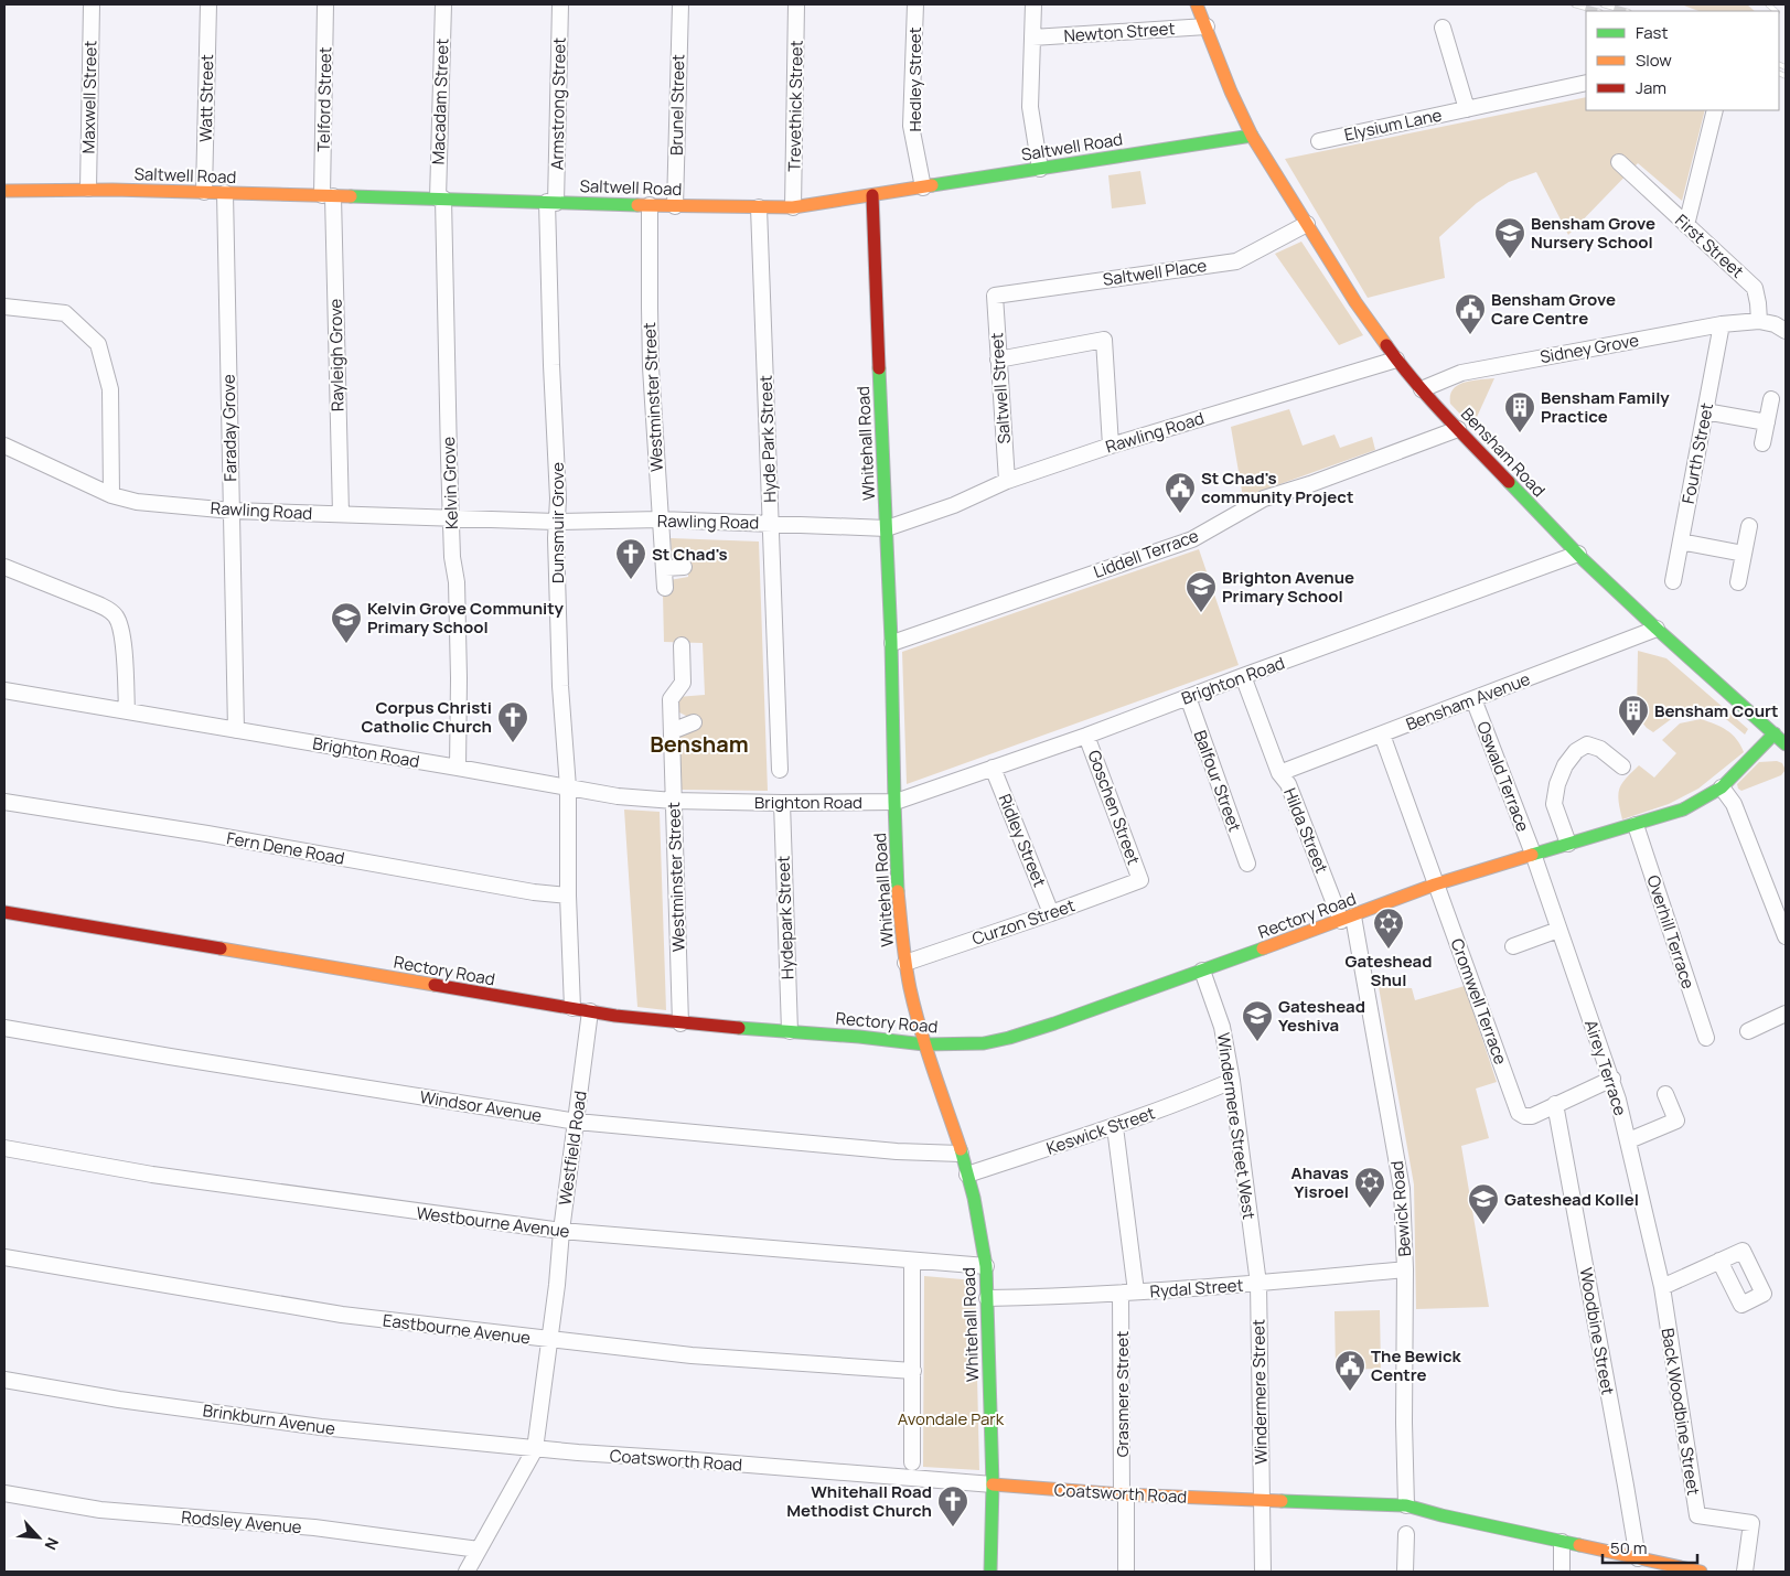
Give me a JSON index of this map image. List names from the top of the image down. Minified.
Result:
{"streets":{"street":["Newton Street","Hedley Street","Maxwell Street","Watt Street","Telford Street","Macadam Street","Armstrong Street","Brunel Street","Trevethick Street","Elysium Lane","Saltwell Road","First Street","Saltwell Place","Sidney Grove","Rayleigh Grove","Saltwell Street","Westminster Street","Faraday Grove","Rawling Road","Hyde Park Street","Whitehall Road","Bensham Road","Fourth Street","Kelvin Grove","Dunsmuir Grove","Liddell Terrace","Brighton Road","Bensham Avenue","Oswald Terrace","Balfour Street","Goschen Street","Hilda Street","Ridley Street","Fern Dene Road","Rectory Road","Hydepark Street","Curzon Street","Overhill Terrace","Cromwell Terrace","Airey Terrace","Windsor Avenue","Windermere Street West","Keswick Street","Westfield Road","Bewick Road","Westbourne Avenue","Rydal Street","Eastbourne Avenue","Woodbine Street","Windermere Street","Grasmere Street","Back Woodbine Street","Brinkburn Avenue","Coatsworth Road","Rodsley Avenue"]},"crossings":[["Newton Street","Bensham Road"],["Hedley Street","Saltwell Road"],["Maxwell Street","Saltwell Road"],["Watt Street","Saltwell Road"],["Telford Street","Saltwell Road"],["Telford Street","Rayleigh Grove"],["Macadam Street","Saltwell Road"],["Macadam Street","Kelvin Grove"],["Armstrong Street","Saltwell Road"],["Armstrong Street","Dunsmuir Grove"],["Brunel Street","Saltwell Road"],["Trevethick Street","Saltwell Road"],["Saltwell Road","Rayleigh Grove"],["Saltwell Road","Westminster Street"],["Saltwell Road","Faraday Grove"],["Saltwell Road","Hyde Park Street"],["Saltwell Road","Whitehall Road"],["Saltwell Road","Bensham Road"],["Saltwell Road","Kelvin Grove"],["Saltwell Road","Dunsmuir Grove"],["First Street","Sidney Grove"],["Saltwell Place","Saltwell Street"],["Saltwell Place","Bensham Road"],["Sidney Grove","Bensham Road"],["Sidney Grove","Fourth Street"],["Rayleigh Grove","Rawling Road"],["Saltwell Street","Rawling Road"],["Westminster Street","Rawling Road"],["Westminster Street","Brighton Road"],["Westminster Street","Rectory Road"],["Faraday Grove","Rawling Road"],["Faraday Grove","Brighton Road"],["Rawling Road","Hyde Park Street"],["Rawling Road","Whitehall Road"],["Rawling Road","Bensham Road"],["Rawling Road","Kelvin Grove"],["Rawling Road","Dunsmuir Grove"],["Whitehall Road","Liddell Terrace"],["Whitehall Road","Brighton Road"],["Whitehall Road","Rectory Road"],["Whitehall Road","Curzon Street"],["Whitehall Road","Windsor Avenue"],["Whitehall Road","Keswick Street"],["Whitehall Road","Westbourne Avenue"],["Whitehall Road","Rydal Street"],["Whitehall Road","Coatsworth Road"],["Bensham Road","Liddell Terrace"],["Bensham Road","Brighton Road"],["Bensham Road","Bensham Avenue"],["Bensham Road","Rectory Road"],["Kelvin Grove","Brighton Road"],["Dunsmuir Grove","Brighton Road"],["Dunsmuir Grove","Fern Dene Road"],["Dunsmuir Grove","Rectory Road"],["Brighton Road","Balfour Street"],["Brighton Road","Goschen Street"],["Brighton Road","Hilda Street"],["Brighton Road","Ridley Street"],["Brighton Road","Hydepark Street"],["Bensham Avenue","Oswald Terrace"],["Bensham Avenue","Hilda Street"],["Bensham Avenue","Cromwell Terrace"],["Oswald Terrace","Rectory Road"],["Oswald Terrace","Airey Terrace"],["Goschen Street","Curzon Street"],["Hilda Street","Rectory Road"],["Hilda Street","Bewick Road"],["Ridley Street","Curzon Street"],["Rectory Road","Hydepark Street"],["Rectory Road","Overhill Terrace"],["Rectory Road","Cromwell Terrace"],["Rectory Road","Airey Terrace"],["Rectory Road","Windermere Street West"],["Rectory Road","Westfield Road"],["Rectory Road","Bewick Road"],["Cromwell Terrace","Woodbine Street"],["Airey Terrace","Back Woodbine Street"],["Windsor Avenue","Westfield Road"],["Windermere Street West","Keswick Street"],["Windermere Street West","Rydal Street"],["Windermere Street West","Windermere Street"],["Keswick Street","Grasmere Street"],["Westfield Road","Westbourne Avenue"],["Westfield Road","Eastbourne Avenue"],["Westfield Road","Brinkburn Avenue"],["Westfield Road","Coatsworth Road"],["Bewick Road","Rydal Street"],["Bewick Road","Coatsworth Road"],["Rydal Street","Windermere Street"],["Rydal Street","Grasmere Street"],["Woodbine Street","Coatsworth Road"],["Windermere Street","Coatsworth Road"],["Grasmere Street","Coatsworth Road"],["Brinkburn Avenue","Coatsworth Road"]],"districts":["Bensham"],"parks":["Avondale Park"],"places":{"school or university":["Bensham Grove Nursery School","Brighton Avenue Primary School","Kelvin Grove Community Primary School","Gateshead Yeshiva","Gateshead Kollel"],"public building":["Bensham Grove Care Centre","St Chad's community Project","The Bewick Centre"],"building":["Bensham Family Practice","Bensham Court"],"church":["St Chad's","Corpus Christi Catholic Church","Whitehall Road Methodist Church"],"synagogue":["Gateshead Shul","Ahavas Yisroel"]},"legend":["Fast","Slow","Jam"],"scale_bar":"50 m","north":"bottom right"}
